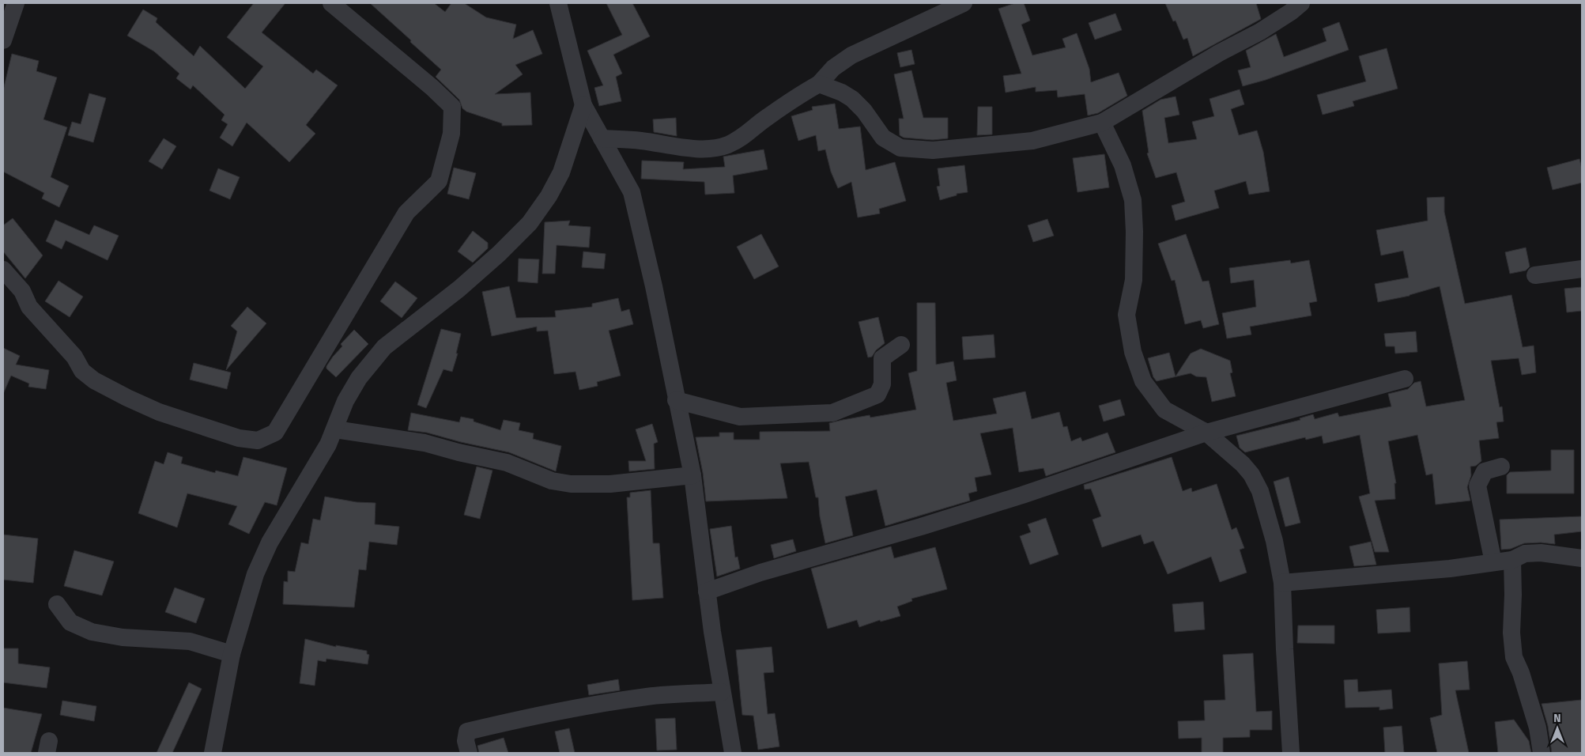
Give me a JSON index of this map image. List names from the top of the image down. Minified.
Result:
{"north":"top"}
